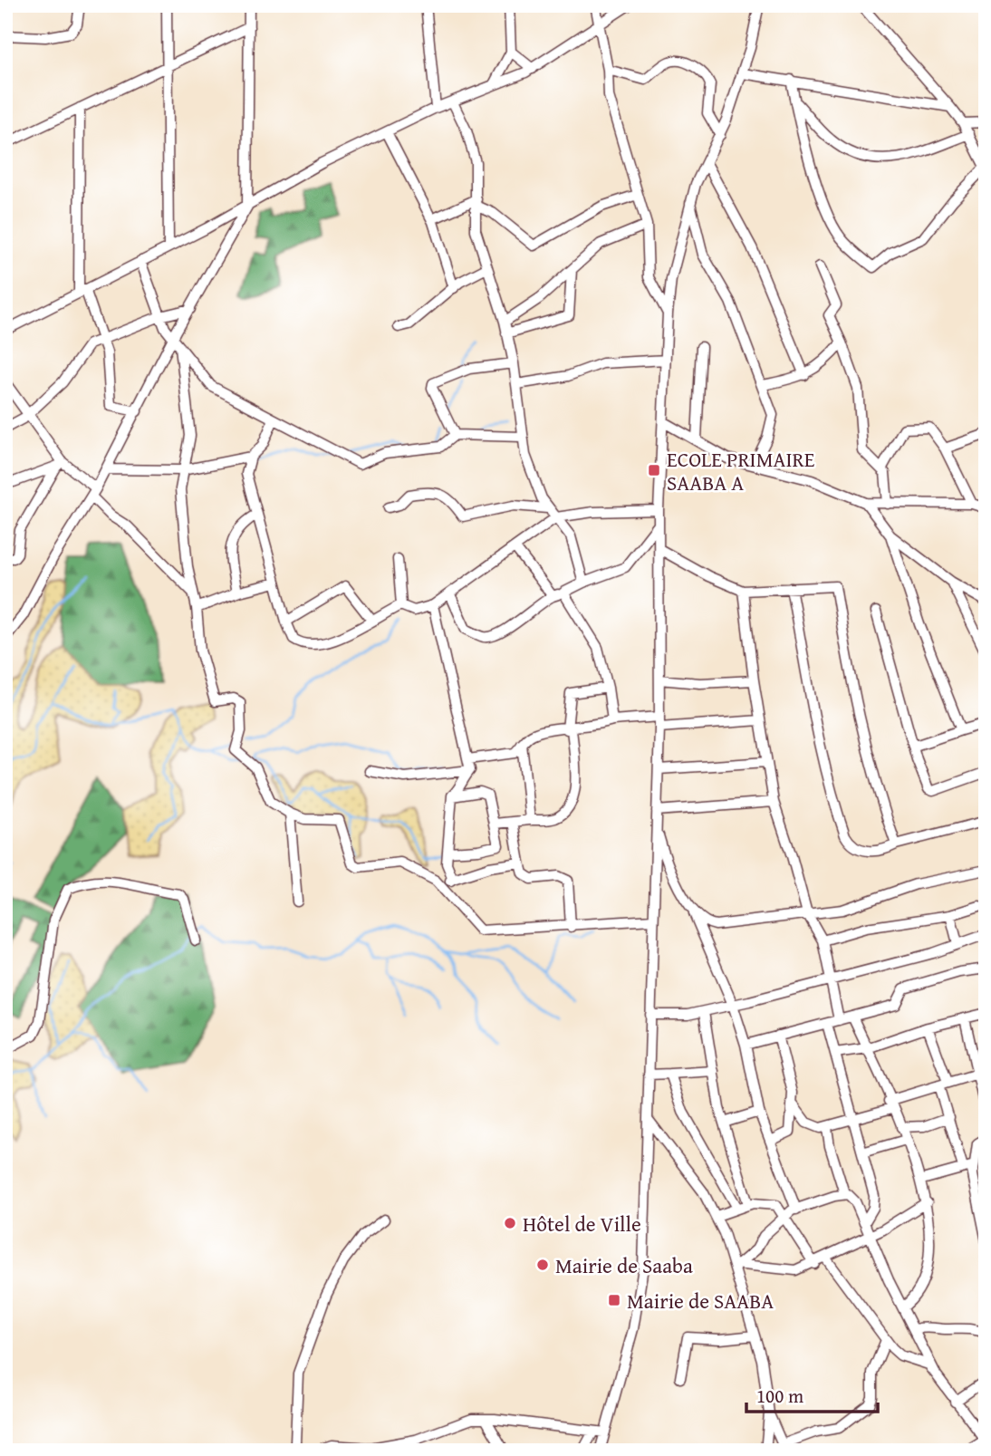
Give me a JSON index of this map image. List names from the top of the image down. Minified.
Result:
{"places":{"transit":["ECOLE PRIMAIRE SAABA A","Mairie de SAABA"],"other":["Hôtel de Ville","Mairie de Saaba"]},"scale_bar":"100 m"}
